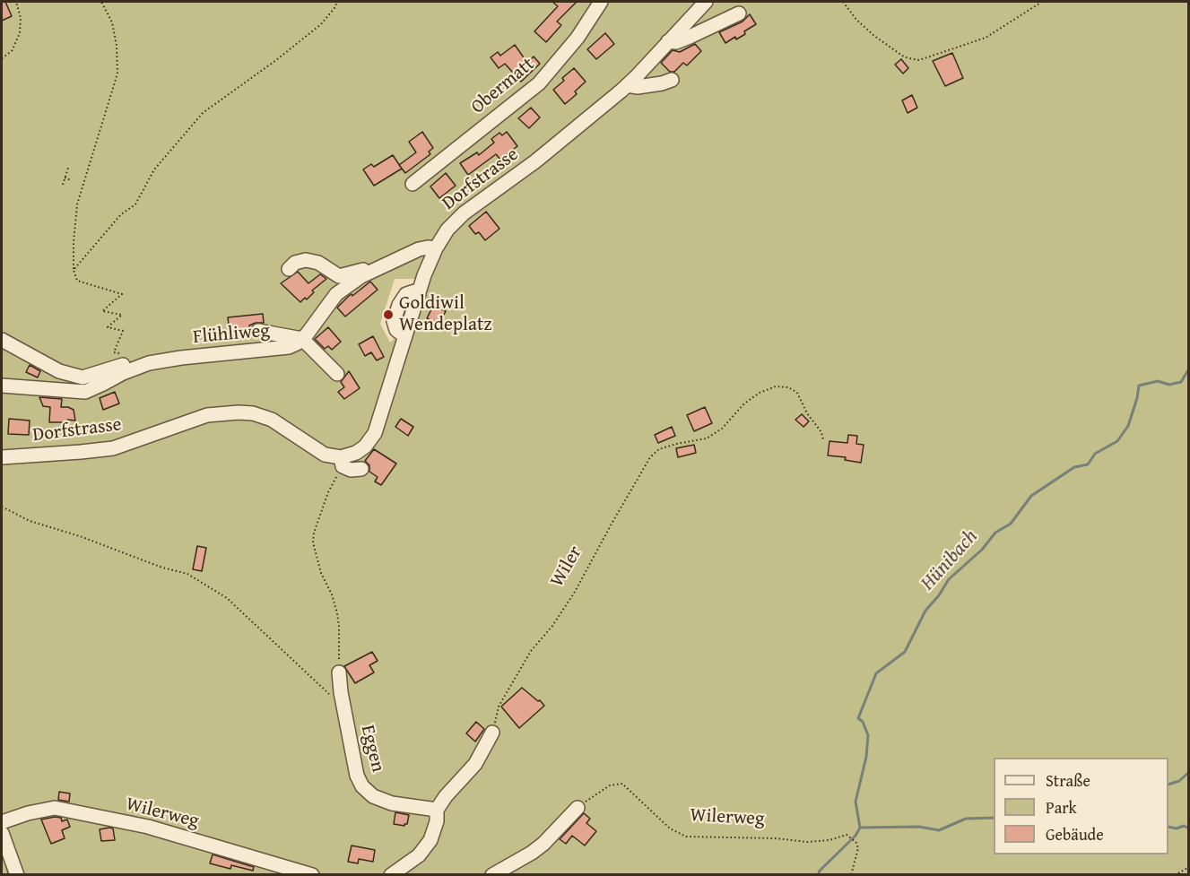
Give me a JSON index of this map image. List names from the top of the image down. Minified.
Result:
{"streets":{"street":["Obermatt","Dorfstrasse","Flühliweg","Eggen","Wilerweg"],"path":["Wiler"]},"water":["Hünibach"],"places":["Goldiwil Wendeplatz"],"legend":["Straße","Park","Gebäude"]}
